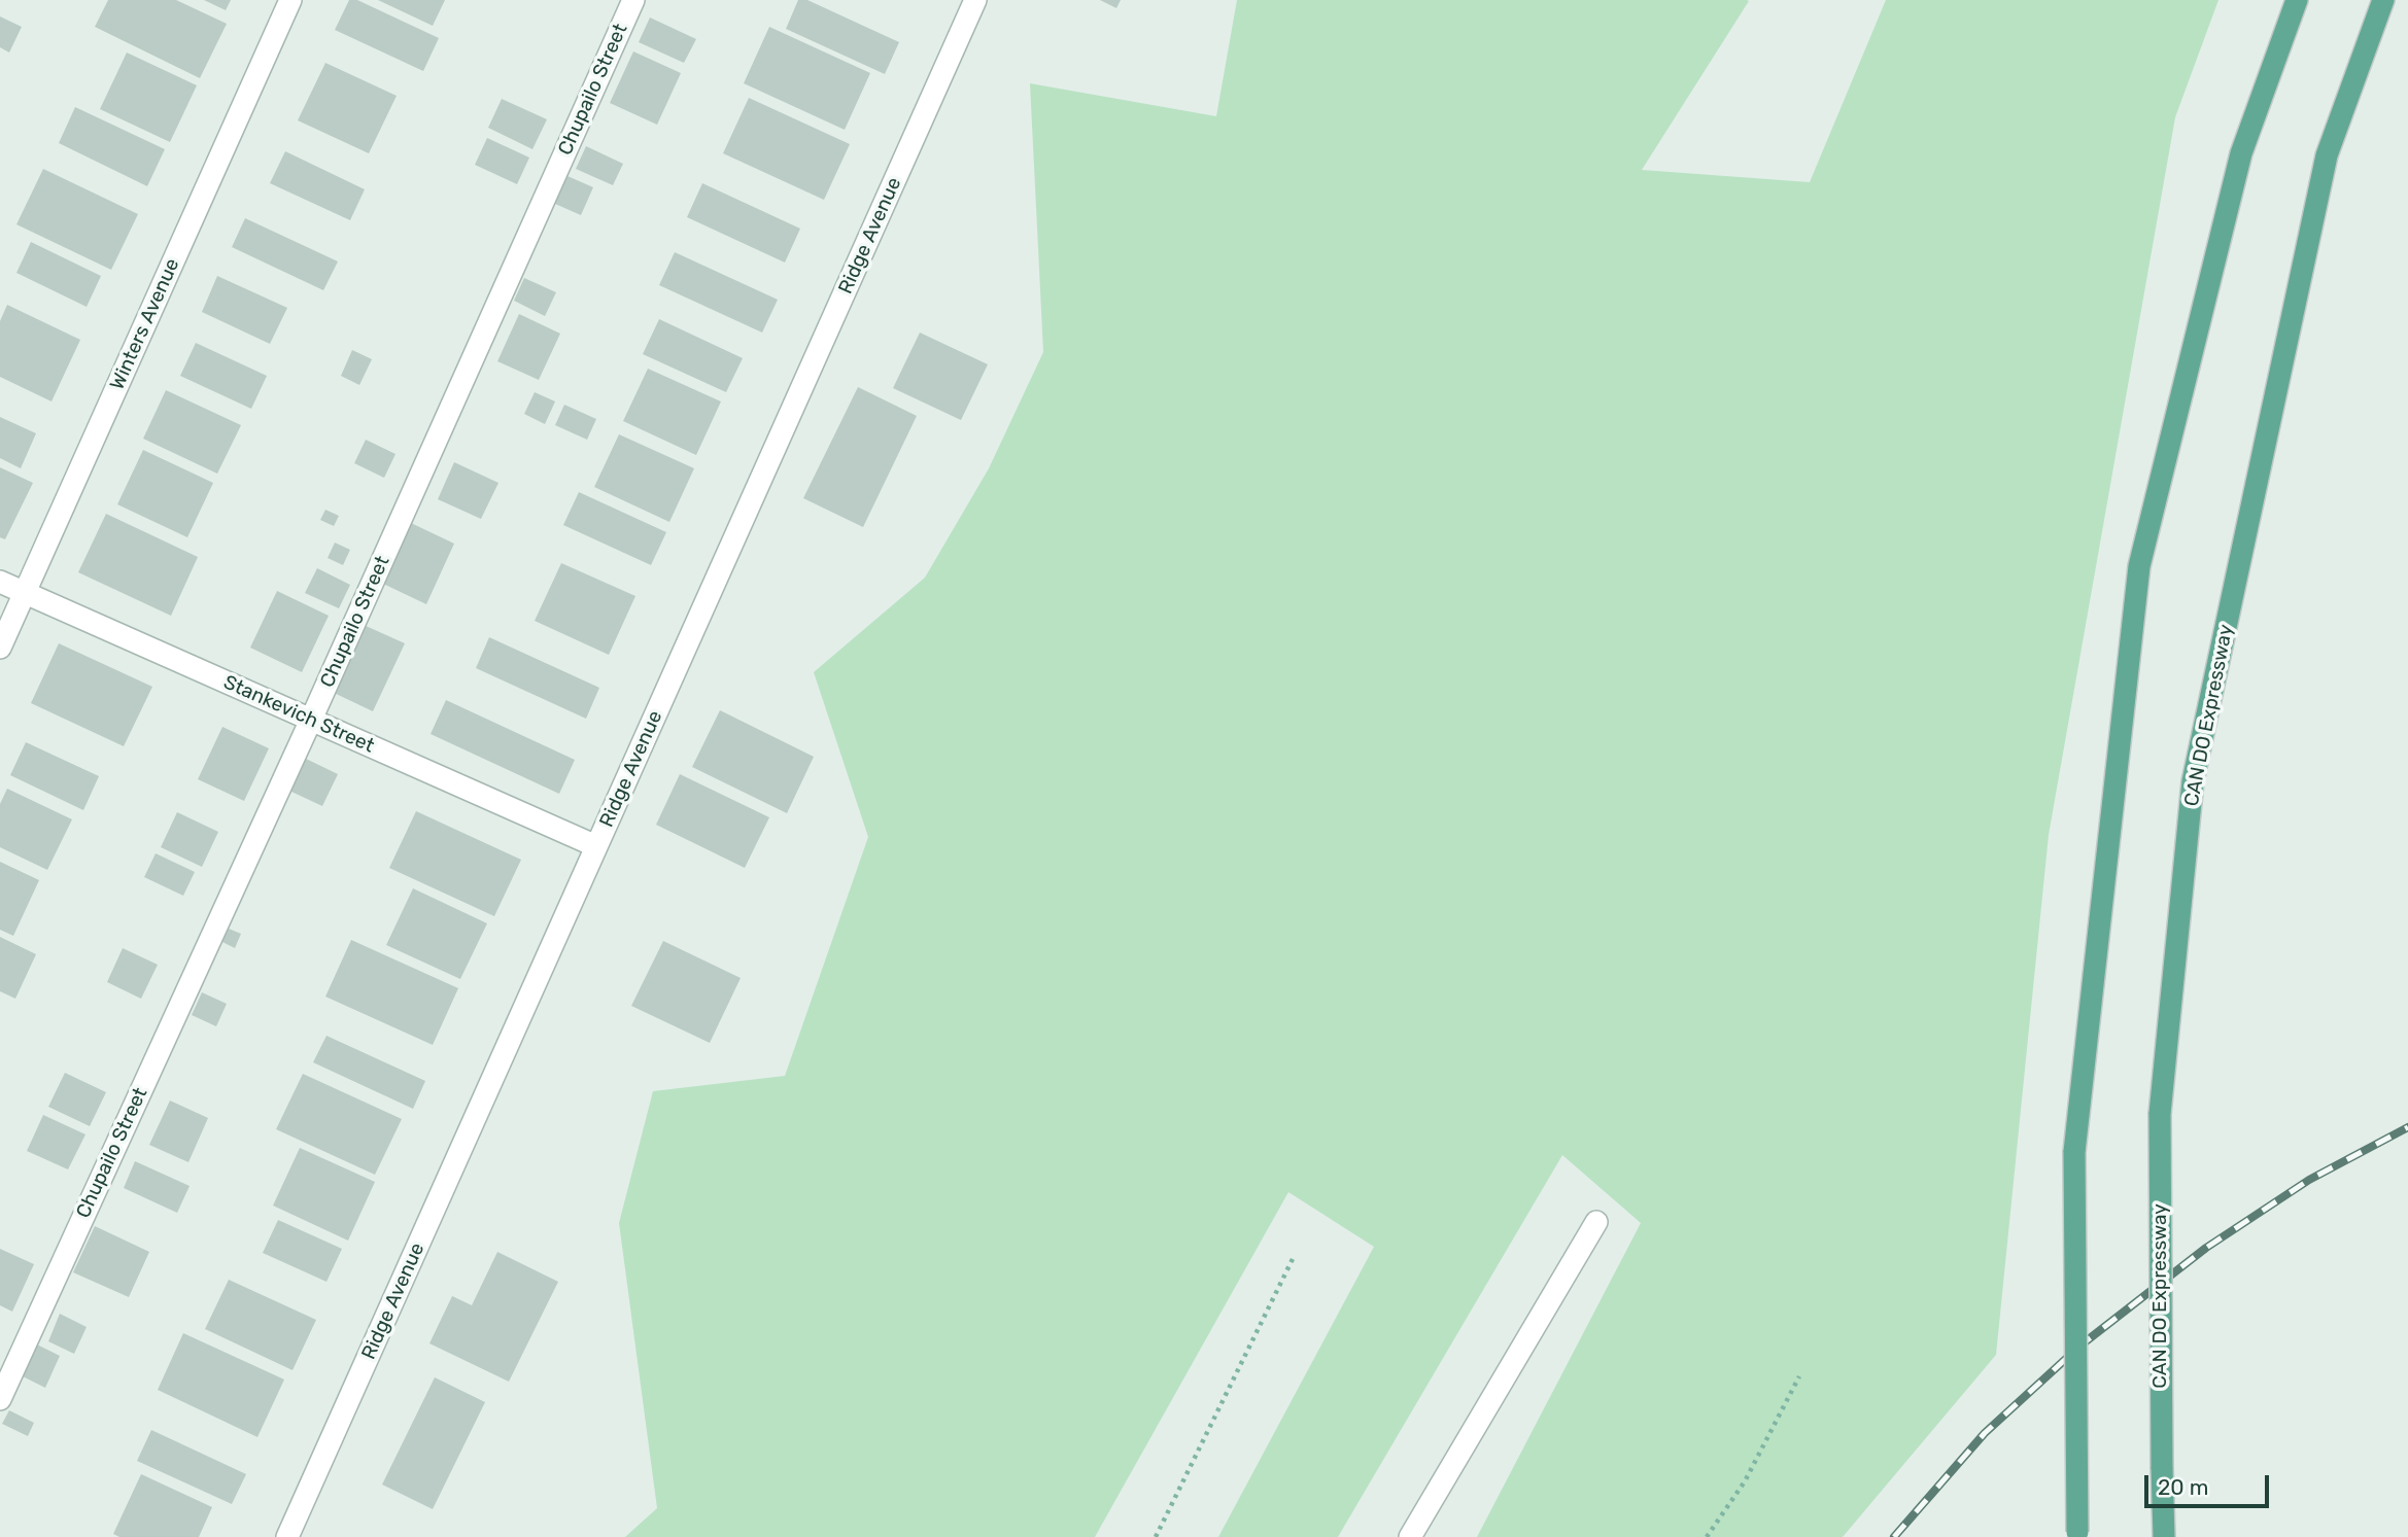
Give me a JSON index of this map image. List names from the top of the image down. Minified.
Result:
{"streets":{"main road":["CAN DO Expressway"],"street":["Chupailo Street","Ridge Avenue","Winters Avenue","Stankevich Street"]},"crossings":[["Chupailo Street","Stankevich Street"],["Ridge Avenue","Stankevich Street"],["Winters Avenue","Stankevich Street"]],"scale_bar":"20 m"}
